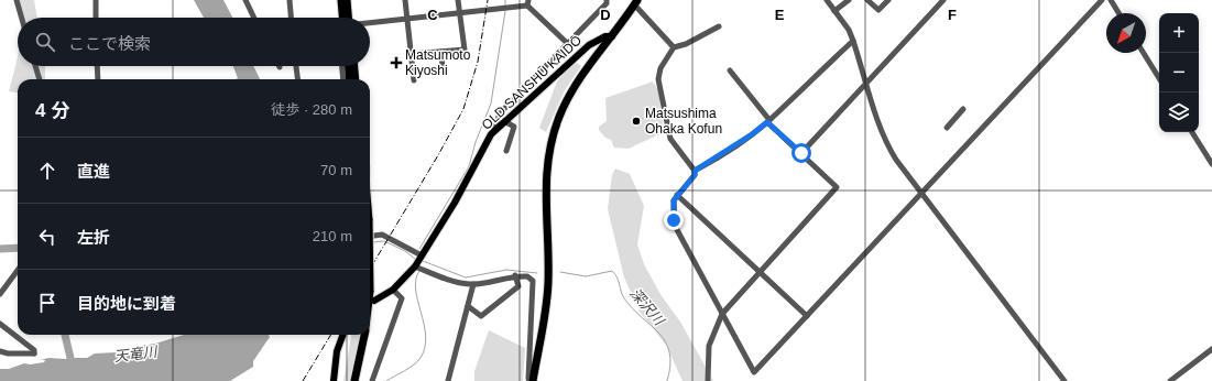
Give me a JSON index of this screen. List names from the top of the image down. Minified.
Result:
{"streets":{"main road":["OLD SANSHŪ KAIDŌ"]},"water":["深沢川","天竜川"],"places":{"health":["Matsumoto Kiyoshi"],"other":["Matsushima Ohaka Kofun"]},"north":"bottom left","page":{"map_buttons":["+","−"],"search":"ここで検索","heading":["4 分","徒歩 · 280 m"],"list":[["直進","70 m"],["左折","210 m"],"目的地に到着"]},"grid":{"columns":["C","D","E","F"]}}
